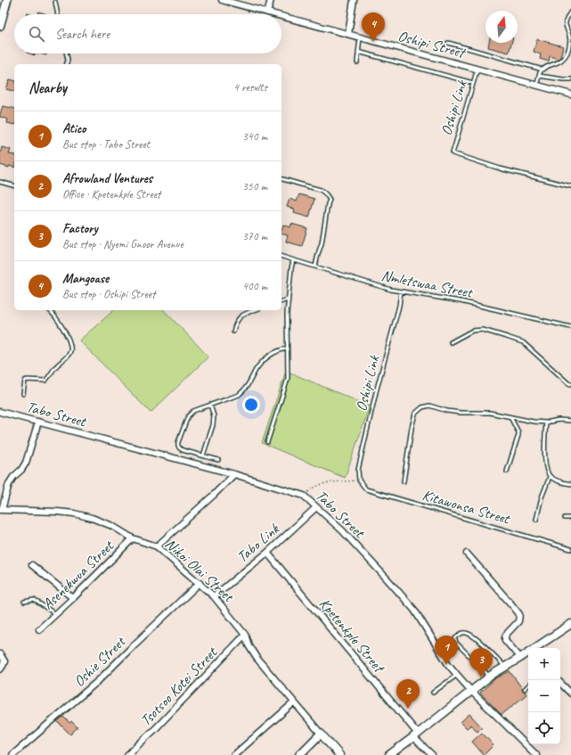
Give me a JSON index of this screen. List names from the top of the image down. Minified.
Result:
{"streets":{"street":["Oshipi Street","Tabo Street","Tabo Link","Nikoi Olai Street","Asenekwua Street","Kpetenkple Street","Oshie Street","Tsotsoo Kotei Street"],"lane":["Oshipi Link","Nmletswaa Street","Kitawonsa Street"]},"crossings":[["Oshipi Street","Oshipi Link"],["Oshipi Link","Nmletswaa Street"],["Oshipi Link","Kitawonsa Street"],["Tabo Street","Tabo Link"],["Tabo Link","Nikoi Olai Street"],["Tabo Link","Kpetenkple Street"],["Nikoi Olai Street","Asenekwua Street"],["Nikoi Olai Street","Oshie Street"],["Nikoi Olai Street","Tsotsoo Kotei Street"]],"north":"top","page":{"pins":["4","1","3","2"],"search":"Search here","heading":["Nearby","4 results"],"list":[{"mark":"1","name":"Atico","note":"Bus stop · Tabo Street","value":"340 m"},{"mark":"2","name":"Afrowland Ventures","note":"Office · Kpetenkple Street","value":"350 m"},{"mark":"3","name":"Factory","note":"Bus stop · Nyemi Gnoor Avenue","value":"370 m"},{"mark":"4","name":"Mangoase","note":"Bus stop · Oshipi Street","value":"400 m"}],"map_buttons":["+","−"]}}
